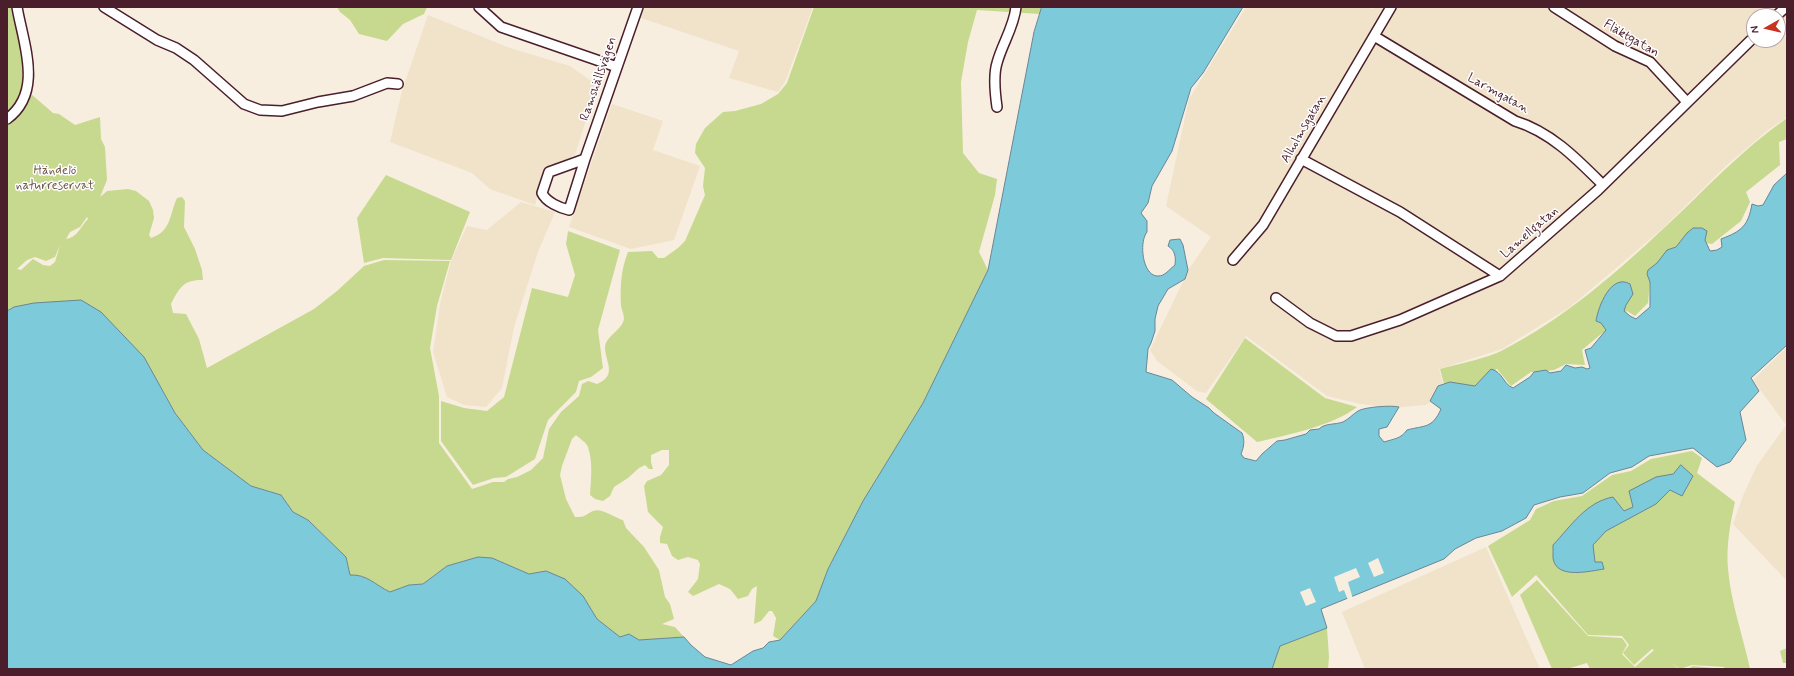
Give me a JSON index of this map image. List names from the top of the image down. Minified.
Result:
{"streets":{"street":["Fläktgatan","Ramshällsvägen","Larmgatan","Alholmsgatan","Lamellgatan"]},"crossings":[["Fläktgatan","Lamellgatan"],["Larmgatan","Alholmsgatan"],["Larmgatan","Lamellgatan"]],"parks":["Händelö naturreservat"],"north":"left"}
